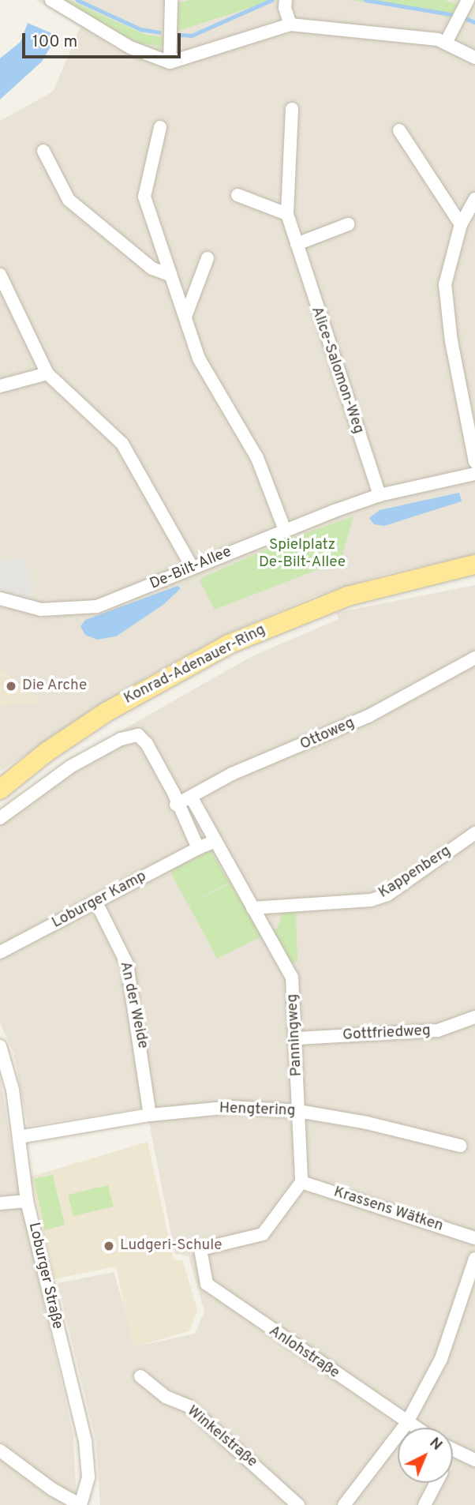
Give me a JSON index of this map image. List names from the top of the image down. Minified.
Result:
{"streets":{"main road":["Konrad-Adenauer-Ring"],"street":["Alice-Salomon-Weg","De-Bilt-Allee","Ottoweg","Kappenberg","Loburger Kamp","An der Weide","Gottfriedweg","Panningweg","Hengtering","Krassens Wätken","Loburger Straße","Anlohstraße","Winkelstraße"]},"crossings":[["Alice-Salomon-Weg","De-Bilt-Allee"],["Ottoweg","Panningweg"],["Kappenberg","Panningweg"],["Loburger Kamp","An der Weide"],["An der Weide","Hengtering"],["Gottfriedweg","Panningweg"],["Panningweg","Hengtering"],["Panningweg","Krassens Wätken"],["Panningweg","Anlohstraße"],["Hengtering","Loburger Straße"],["Krassens Wätken","Anlohstraße"]],"parks":["Spielplatz De-Bilt-Allee"],"places":["Die Arche","Ludgeri-Schule"],"scale_bar":"100 m","north":"top right"}
